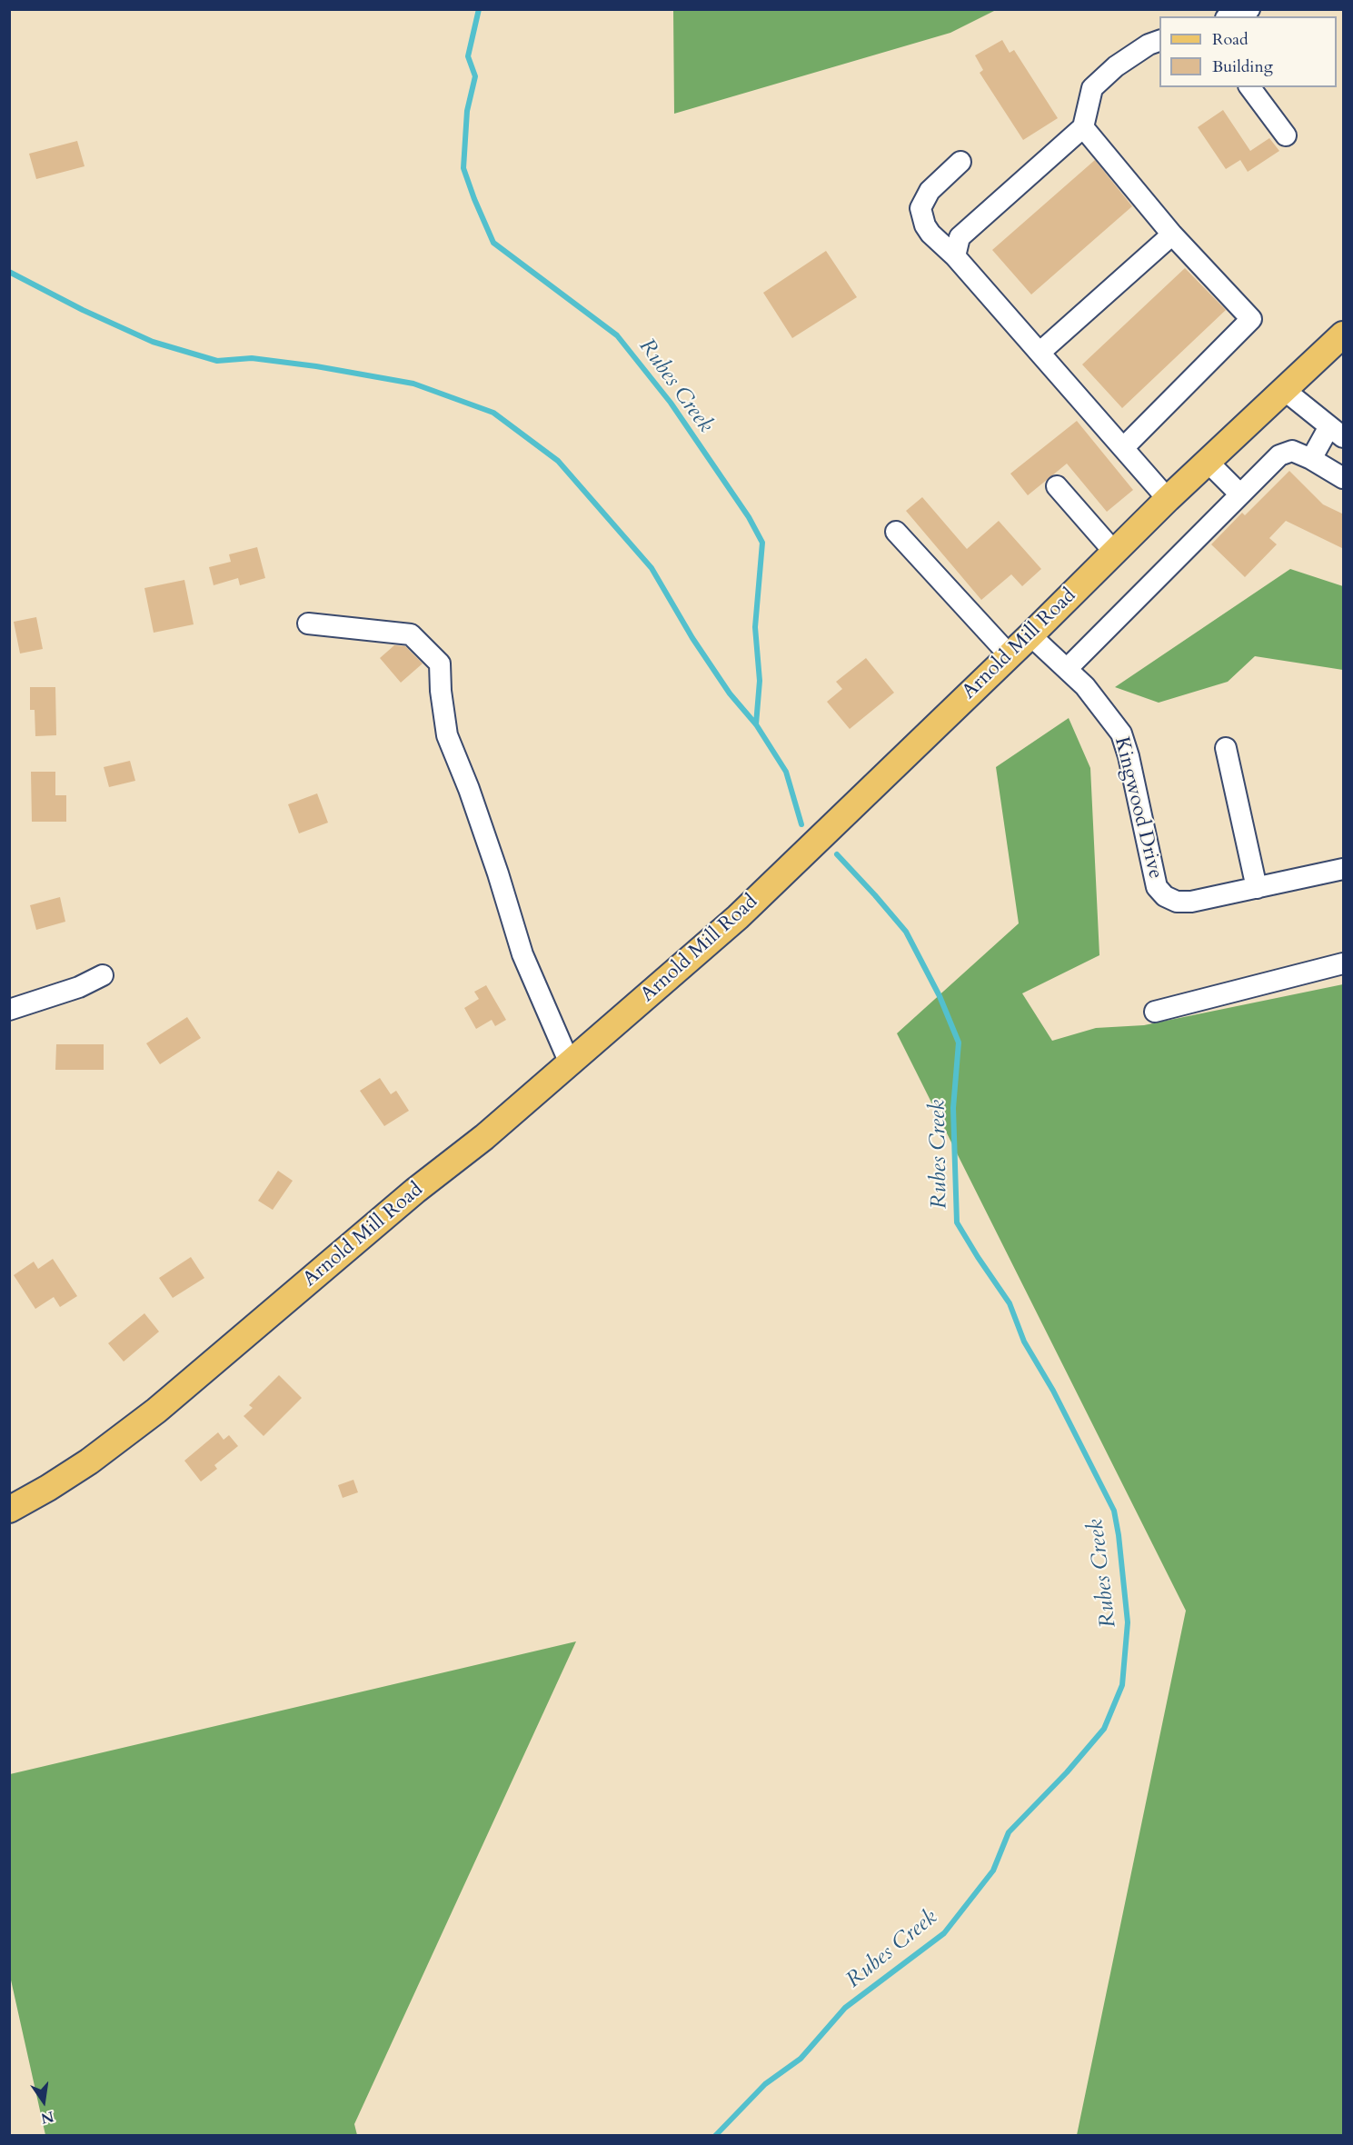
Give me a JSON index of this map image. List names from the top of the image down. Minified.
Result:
{"streets":{"main road":["Arnold Mill Road"],"street":["Kingwood Drive"]},"crossings":[["Arnold Mill Road","Kingwood Drive"]],"water":["Rubes Creek"],"legend":["Road","Building"],"north":"bottom"}
